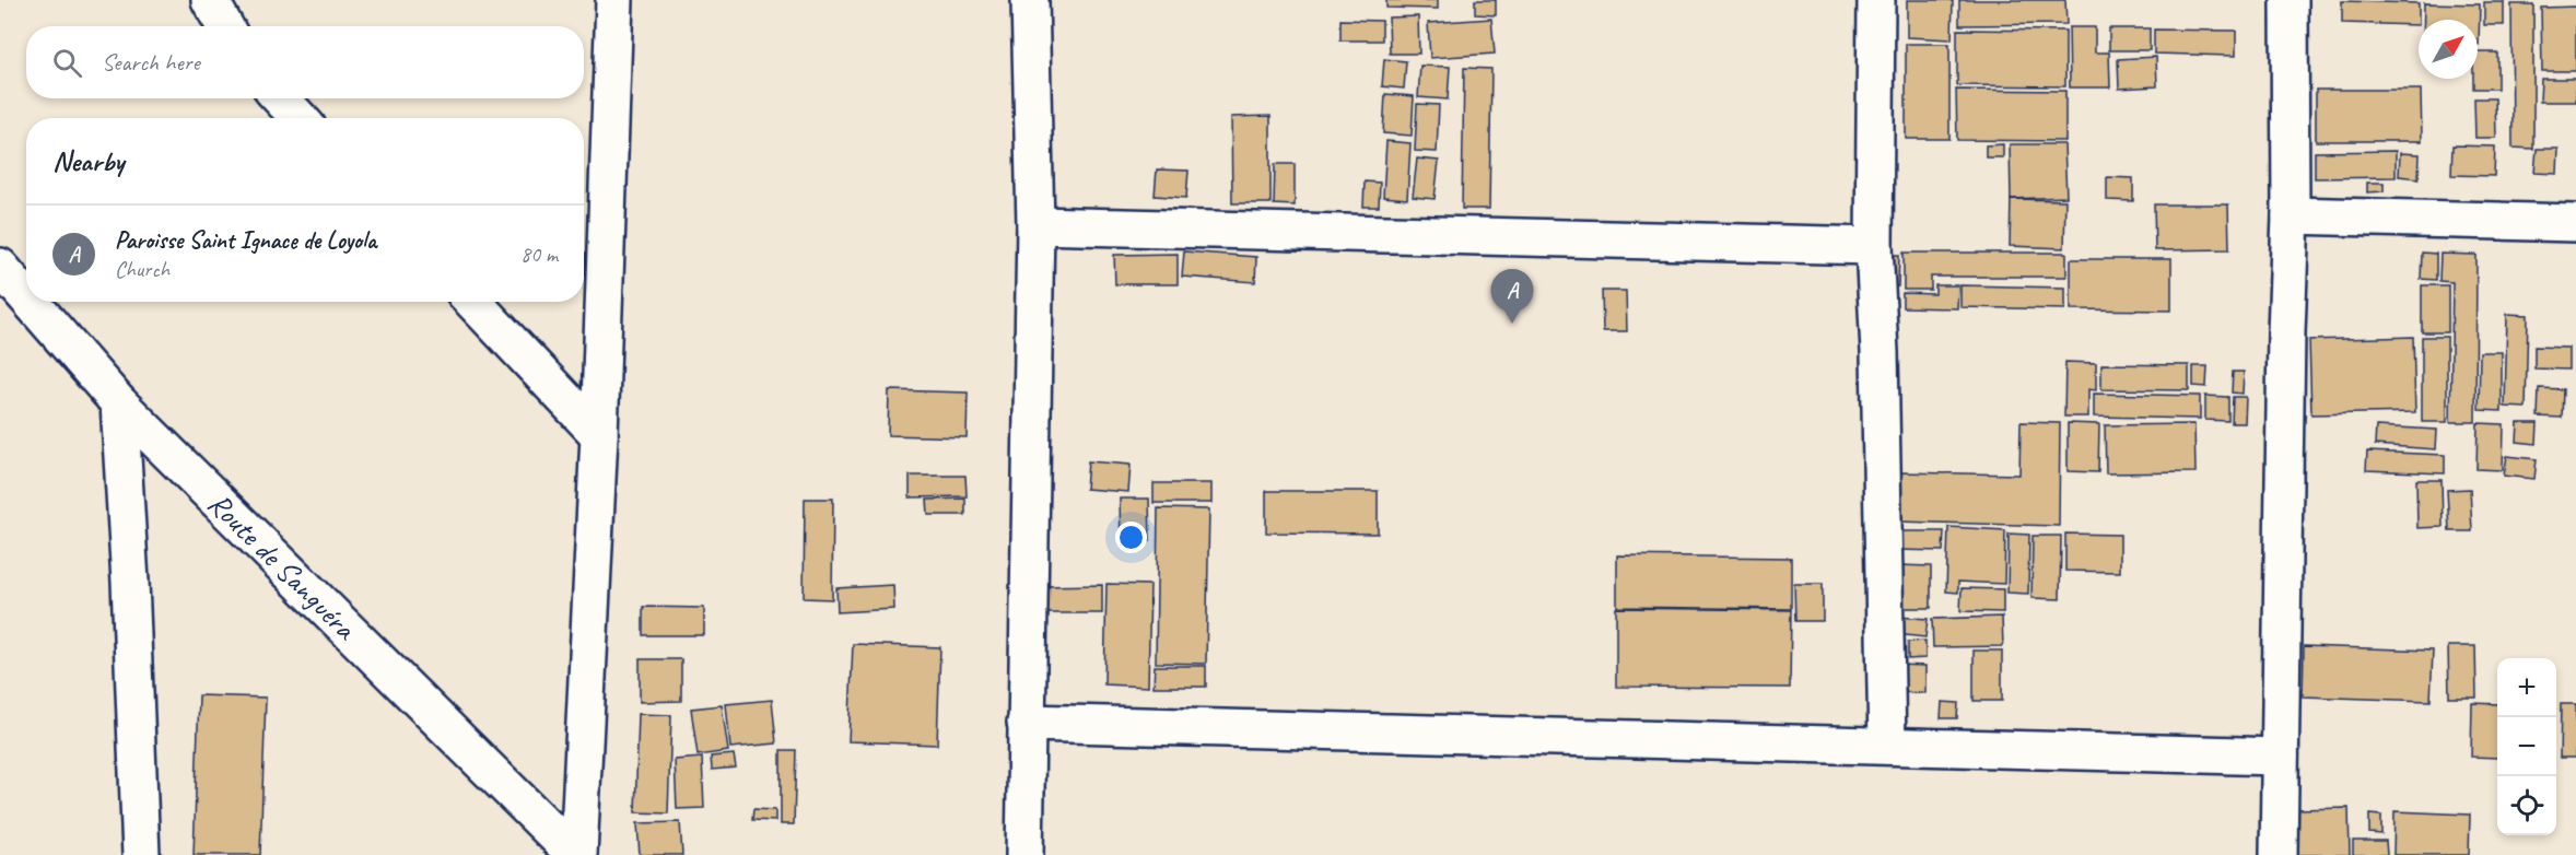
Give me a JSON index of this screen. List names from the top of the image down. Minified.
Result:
{"streets":{"street":["Route de Sanguéra"]},"north":"top right","page":{"search":"Search here","heading":"Nearby","list":[{"mark":"A","name":"Paroisse Saint Ignace de Loyola","note":"Church","value":"80 m"}],"pins":"A","map_buttons":["+","−"]}}
